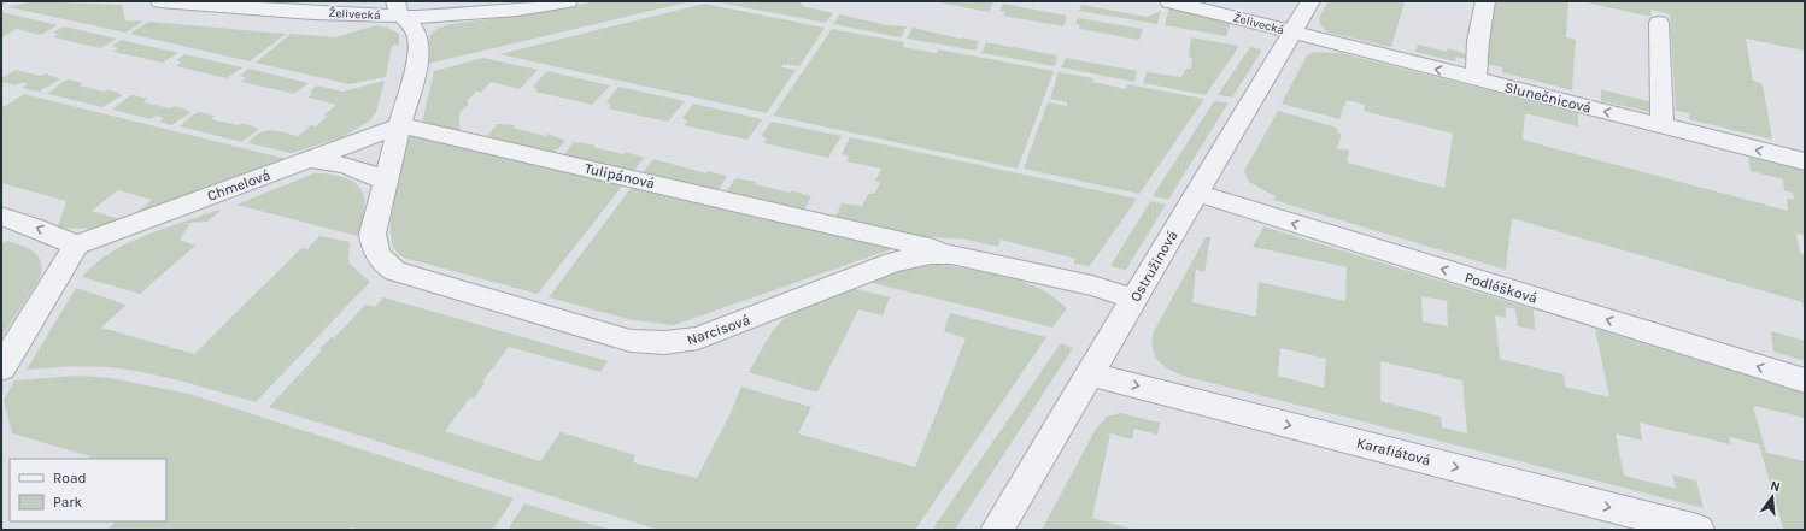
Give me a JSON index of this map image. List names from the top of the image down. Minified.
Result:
{"streets":{"street":["Želivecká","Slunečnicová","Tulipánová","Chmelová","Ostružinová","Podléšková","Narcisová","Karafiátová"]},"crossings":[["Želivecká","Slunečnicová"],["Želivecká","Ostružinová"],["Slunečnicová","Ostružinová"],["Tulipánová","Chmelová"],["Tulipánová","Narcisová"],["Chmelová","Narcisová"],["Ostružinová","Podléšková"],["Ostružinová","Narcisová"],["Ostružinová","Karafiátová"]],"one_way":["Slunečnicová","Podléšková","Karafiátová"],"legend":["Road","Park"],"north":"top"}
